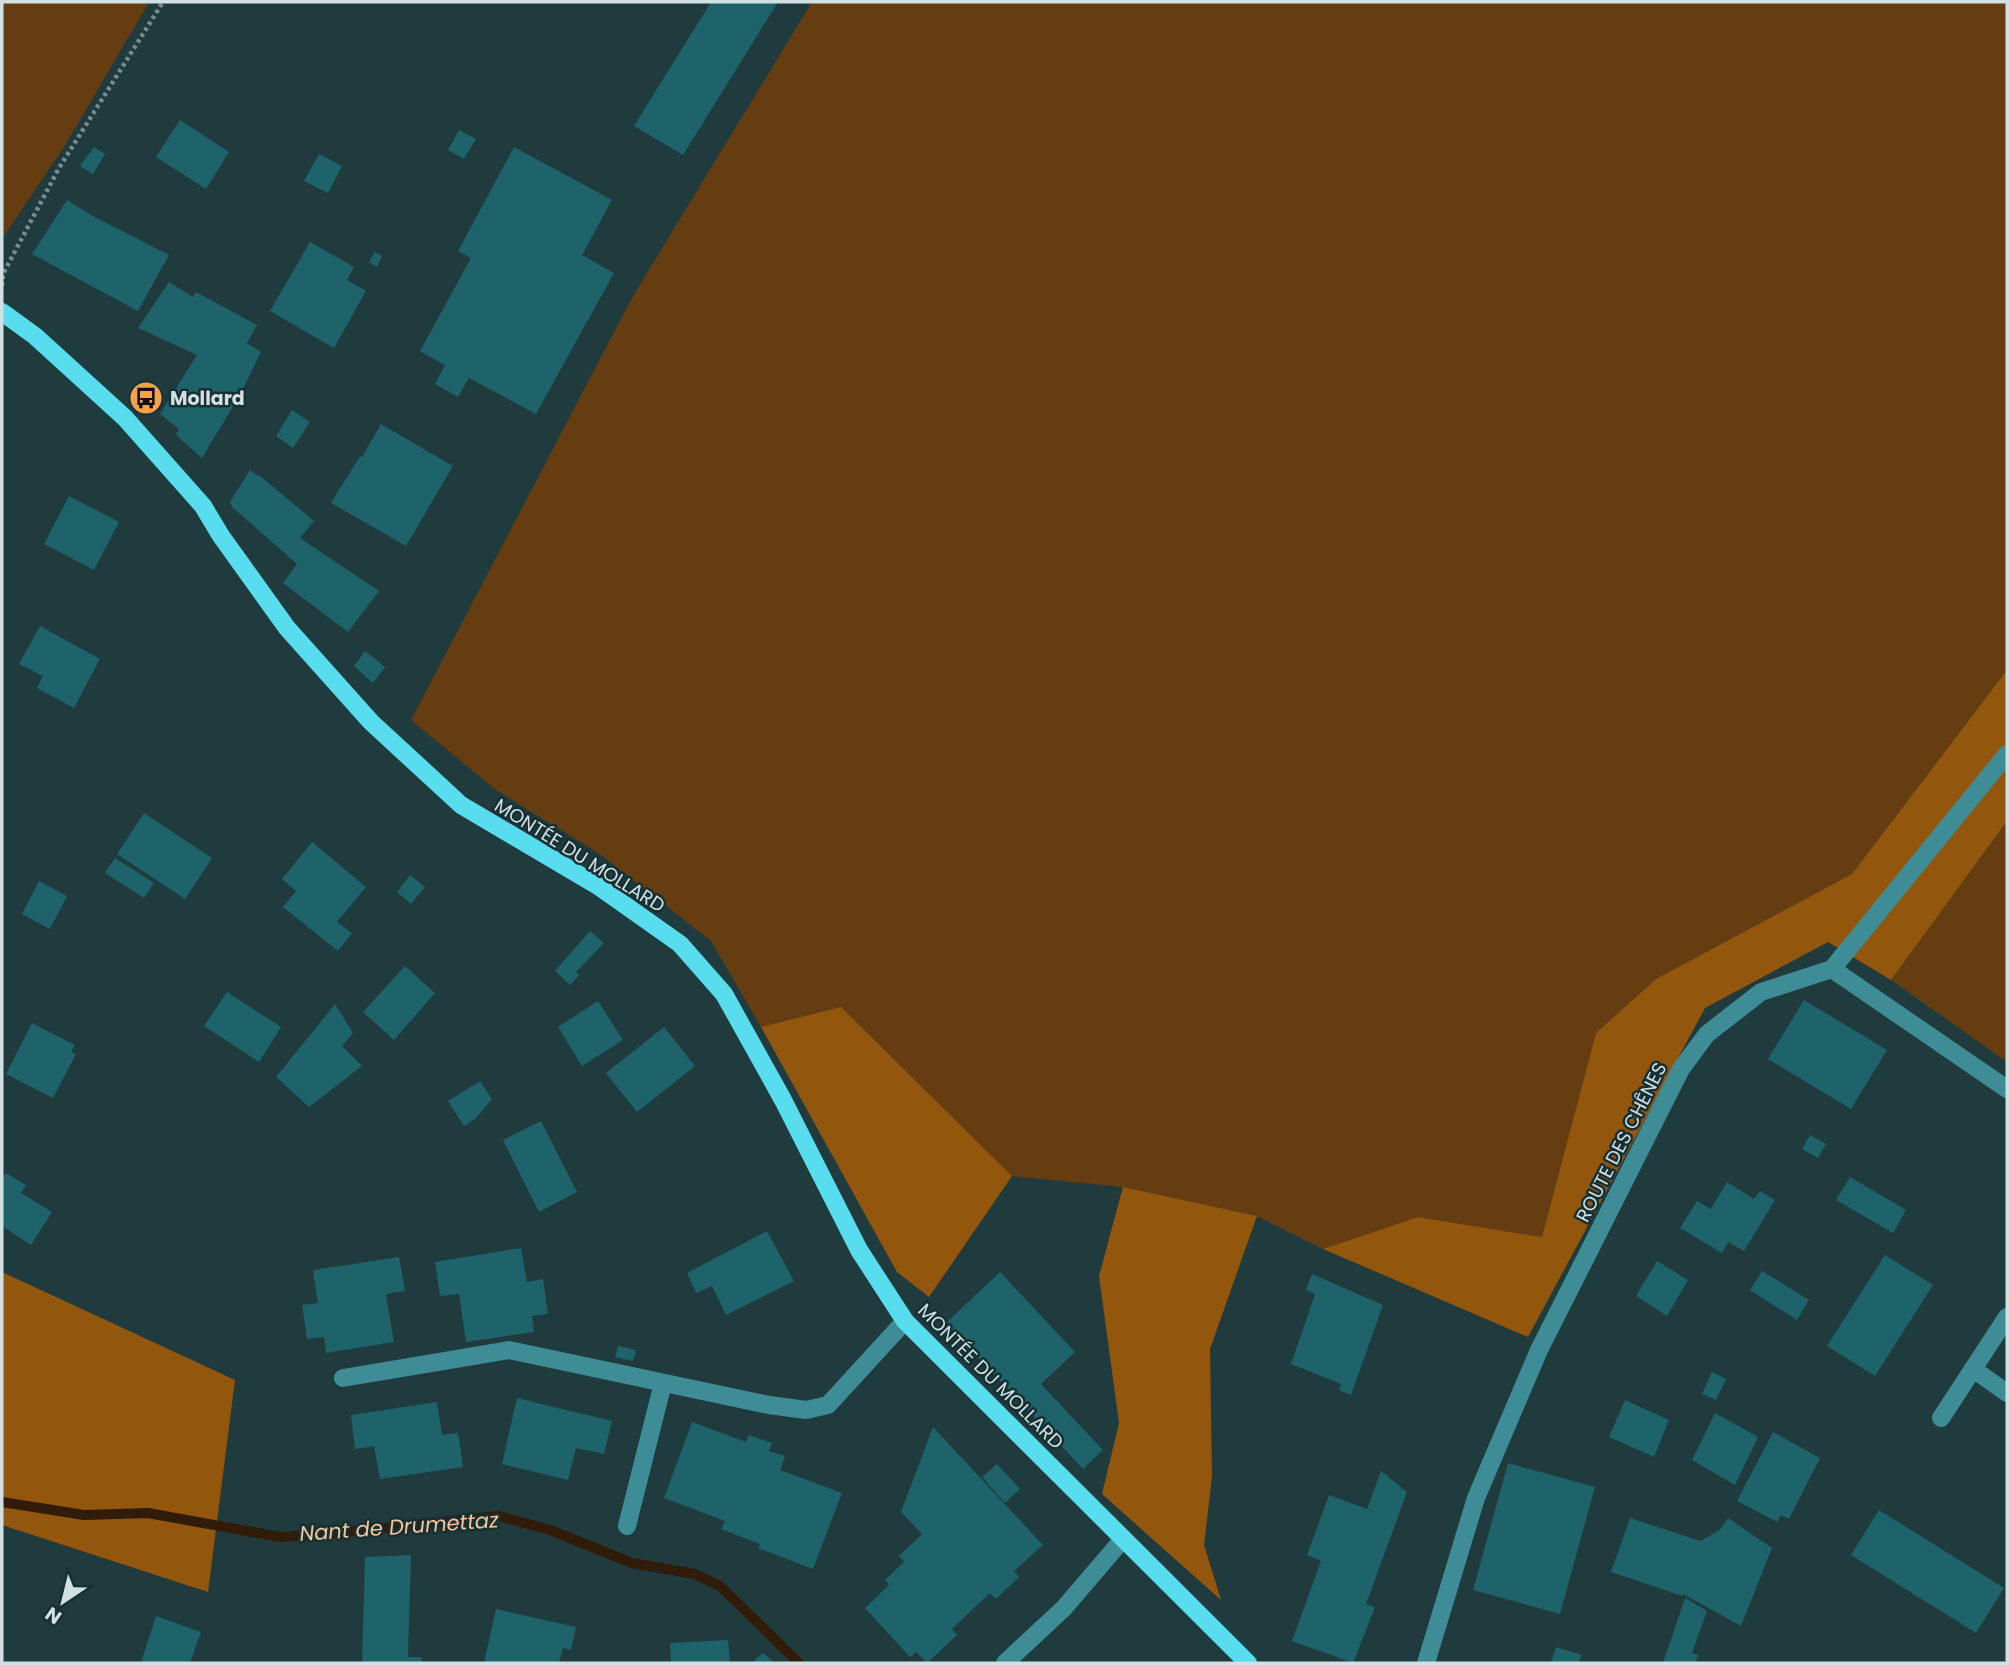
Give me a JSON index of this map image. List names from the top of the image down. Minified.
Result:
{"streets":{"main road":["MONTÉE DU MOLLARD"],"street":["ROUTE DES CHÊNES"]},"water":["Nant de Drumettaz"],"places":{"bus stop":["Mollard"]},"north":"bottom left"}
